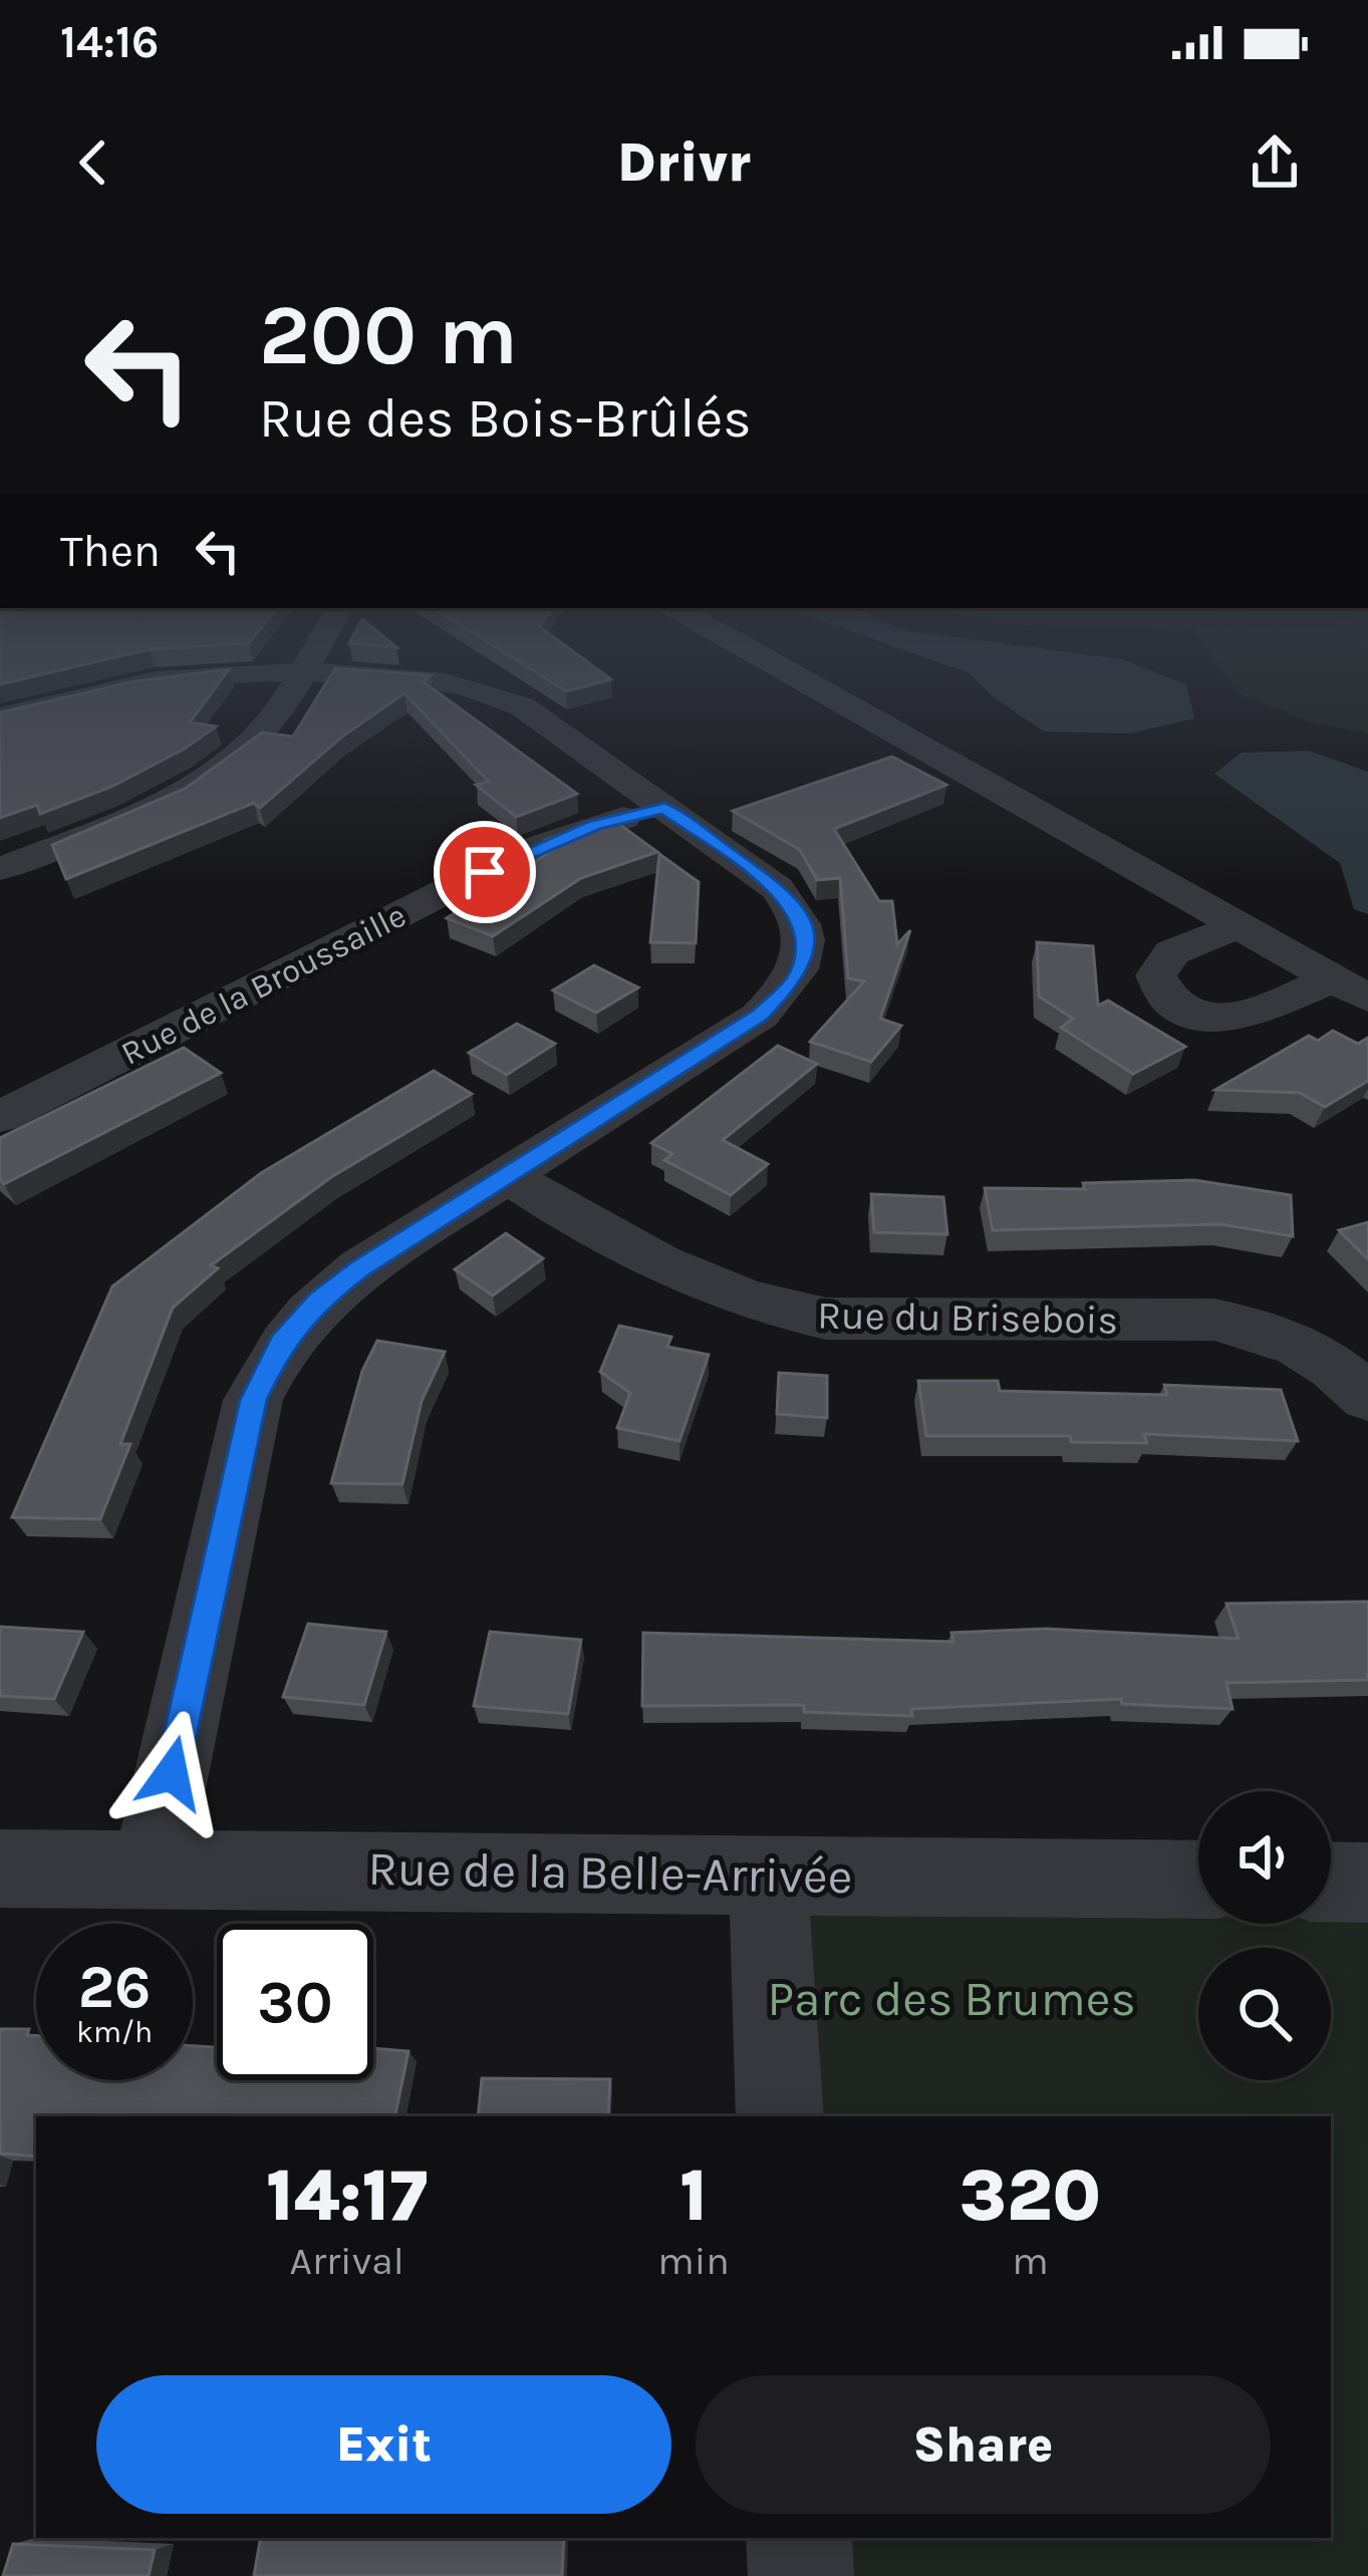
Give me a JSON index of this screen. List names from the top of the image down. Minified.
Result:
{"streets":{"street":["Rue de la Broussaille","Rue du Brisebois","Rue de la Belle-Arrivée"]},"parks":["Parc des Brumes"],"page":{"status":"14:16","header":"Drivr","turn":["200 m","Rue des Bois-Brûlés"],"then":"Then","speed":"26 km/h","limit":"30","eta":["14:17","Arrival","1","min","320","m"],"buttons":["Exit","Share"]}}
